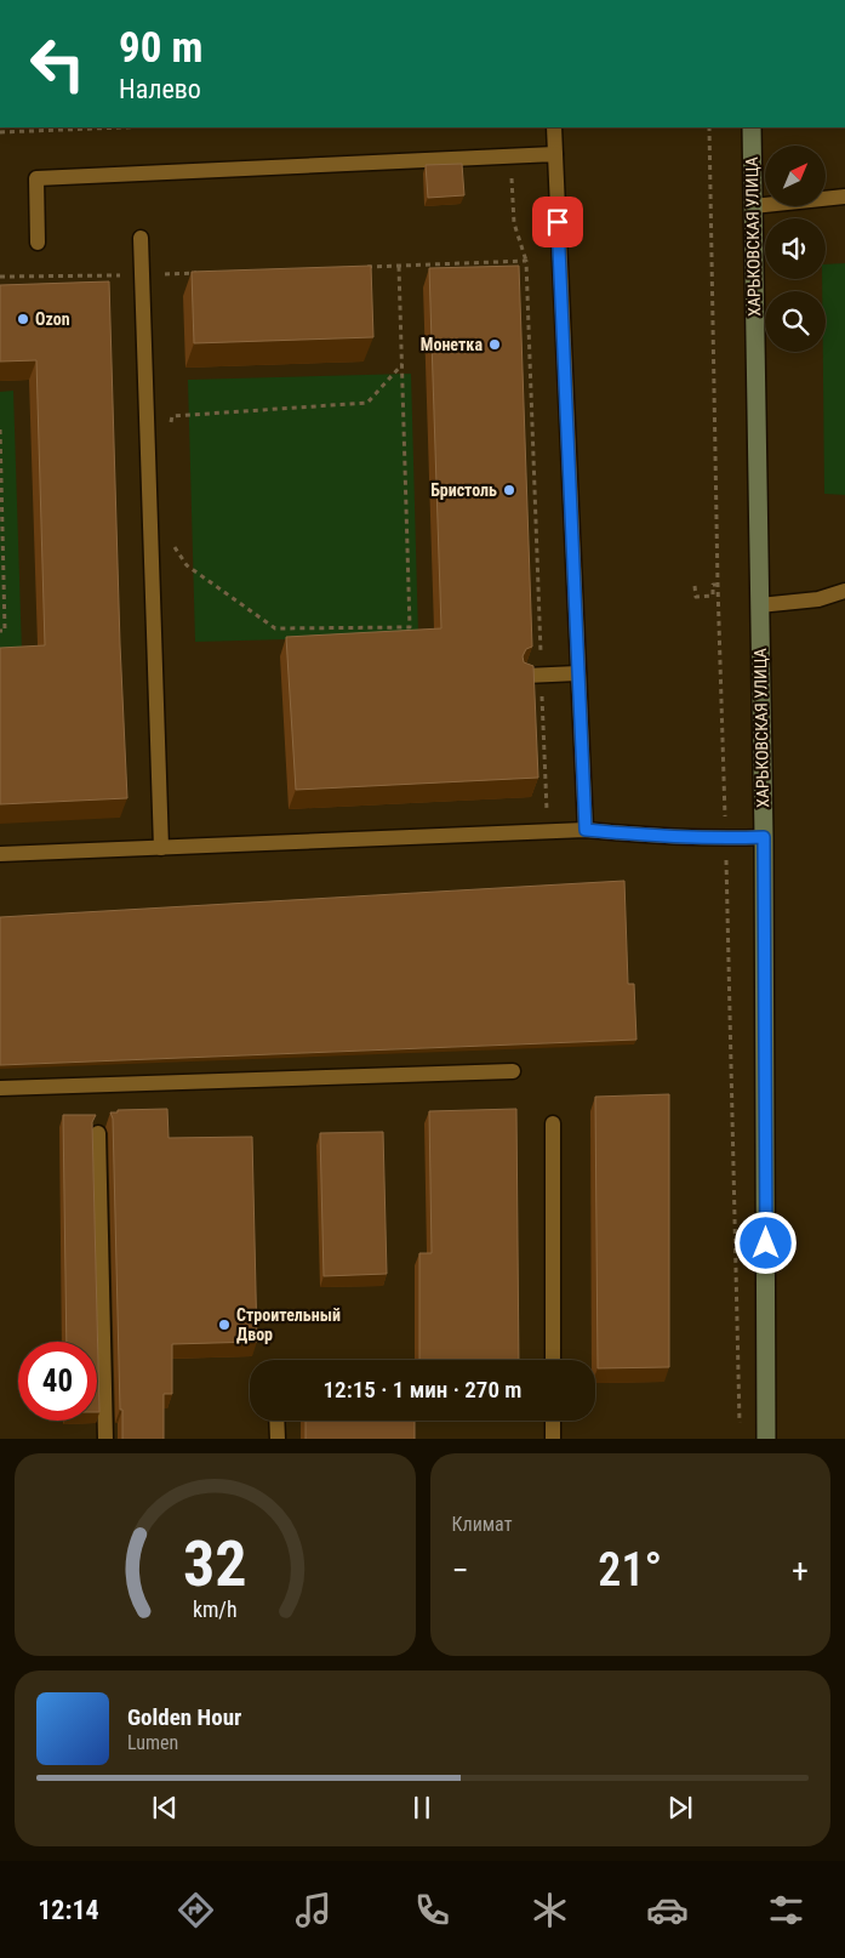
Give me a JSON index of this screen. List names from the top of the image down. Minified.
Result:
{"streets":{"street":["ХАРЬКОВСКАЯ УЛИЦА"]},"places":["Ozon","Монетка","Бристоль","Строительный Двор"],"north":"top right","page":{"turn":["90 m","Налево"],"limit":"40","trip":"12:15 · 1 мин · 270 m","tile":"Климат","heat":["−","21°","+"],"song":["Golden Hour","Lumen"],"tabs":"12:14","gauge":["32","km/h"]}}
